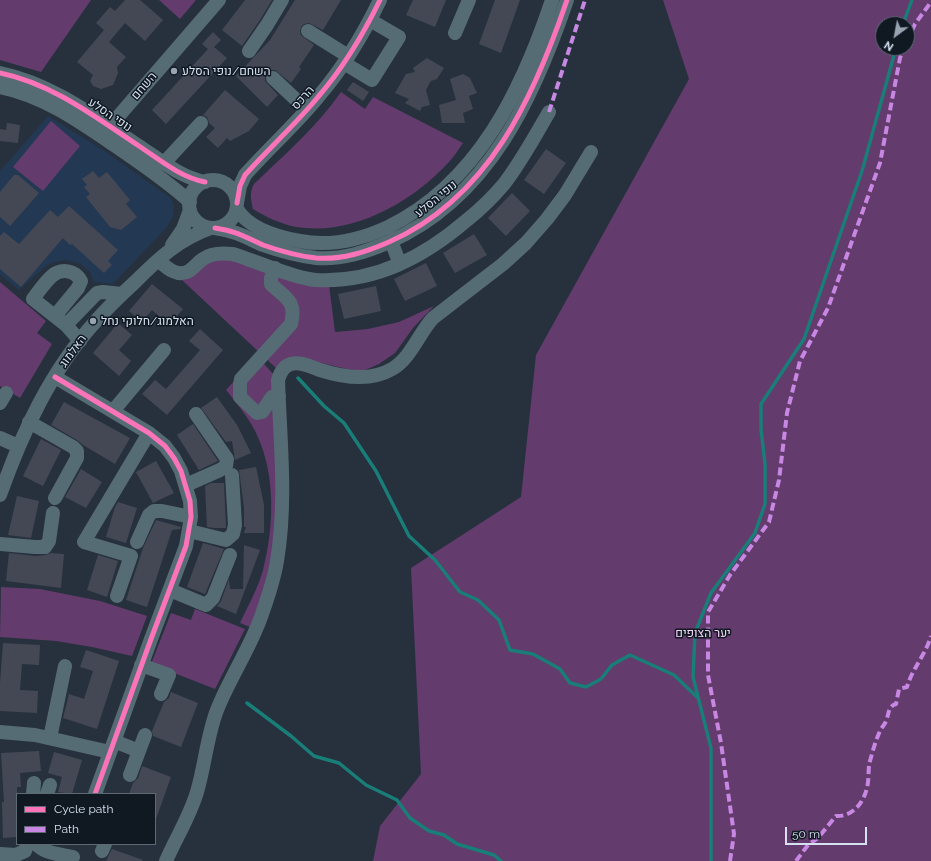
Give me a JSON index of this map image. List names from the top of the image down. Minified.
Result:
{"streets":{"street":["השחם","הרכס","נופי הסלע","האלמוג"]},"crossings":[["השחם","נופי הסלע"],["הרכס","נופי הסלע"],["הרכס","האלמוג"],["נופי הסלע","האלמוג"]],"parks":["יער הצופים"],"places":["השחם/נופי הסלע","האלמוג/חלוקי נחל"],"legend":["Cycle path","Path"],"scale_bar":"50 m","north":"bottom left"}
